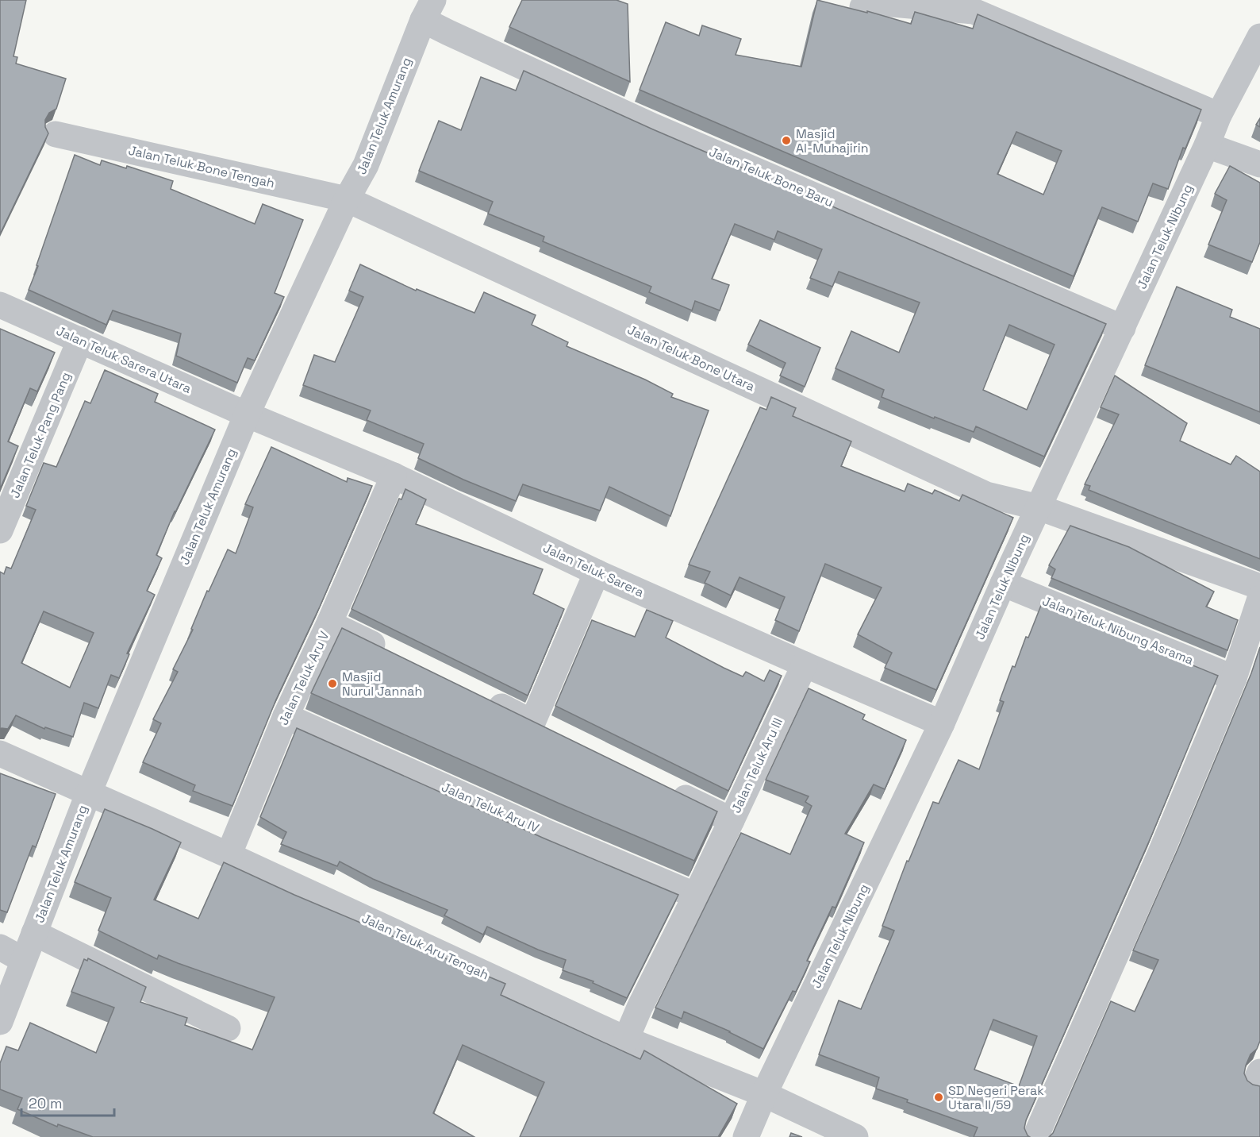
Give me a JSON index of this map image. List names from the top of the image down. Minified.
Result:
{"streets":{"street":["Jalan Teluk Amurang","Jalan Teluk Bone Tengah","Jalan Teluk Bone Baru","Jalan Teluk Nibung","Jalan Teluk Bone Utara","Jalan Teluk Sarera Utara","Jalan Teluk Pang Pang","Jalan Teluk Sarera","Jalan Teluk Nibung Asrama","Jalan Teluk Aru V","Jalan Teluk Aru III","Jalan Teluk Aru IV","Jalan Teluk Aru Tengah"]},"crossings":[["Jalan Teluk Amurang","Jalan Teluk Bone Tengah"],["Jalan Teluk Amurang","Jalan Teluk Bone Baru"],["Jalan Teluk Amurang","Jalan Teluk Bone Utara"],["Jalan Teluk Amurang","Jalan Teluk Sarera Utara"],["Jalan Teluk Amurang","Jalan Teluk Sarera"],["Jalan Teluk Amurang","Jalan Teluk Aru Tengah"],["Jalan Teluk Bone Tengah","Jalan Teluk Bone Utara"],["Jalan Teluk Bone Baru","Jalan Teluk Nibung"],["Jalan Teluk Nibung","Jalan Teluk Bone Utara"],["Jalan Teluk Nibung","Jalan Teluk Sarera"],["Jalan Teluk Nibung","Jalan Teluk Nibung Asrama"],["Jalan Teluk Nibung","Jalan Teluk Aru Tengah"],["Jalan Teluk Sarera Utara","Jalan Teluk Pang Pang"],["Jalan Teluk Sarera Utara","Jalan Teluk Sarera"],["Jalan Teluk Sarera","Jalan Teluk Aru III"],["Jalan Teluk Aru V","Jalan Teluk Aru IV"],["Jalan Teluk Aru V","Jalan Teluk Aru Tengah"]],"places":["Masjid Al-Muhajirin","Masjid Nurul Jannah","SD Negeri Perak Utara II/59"],"scale_bar":"20 m"}
